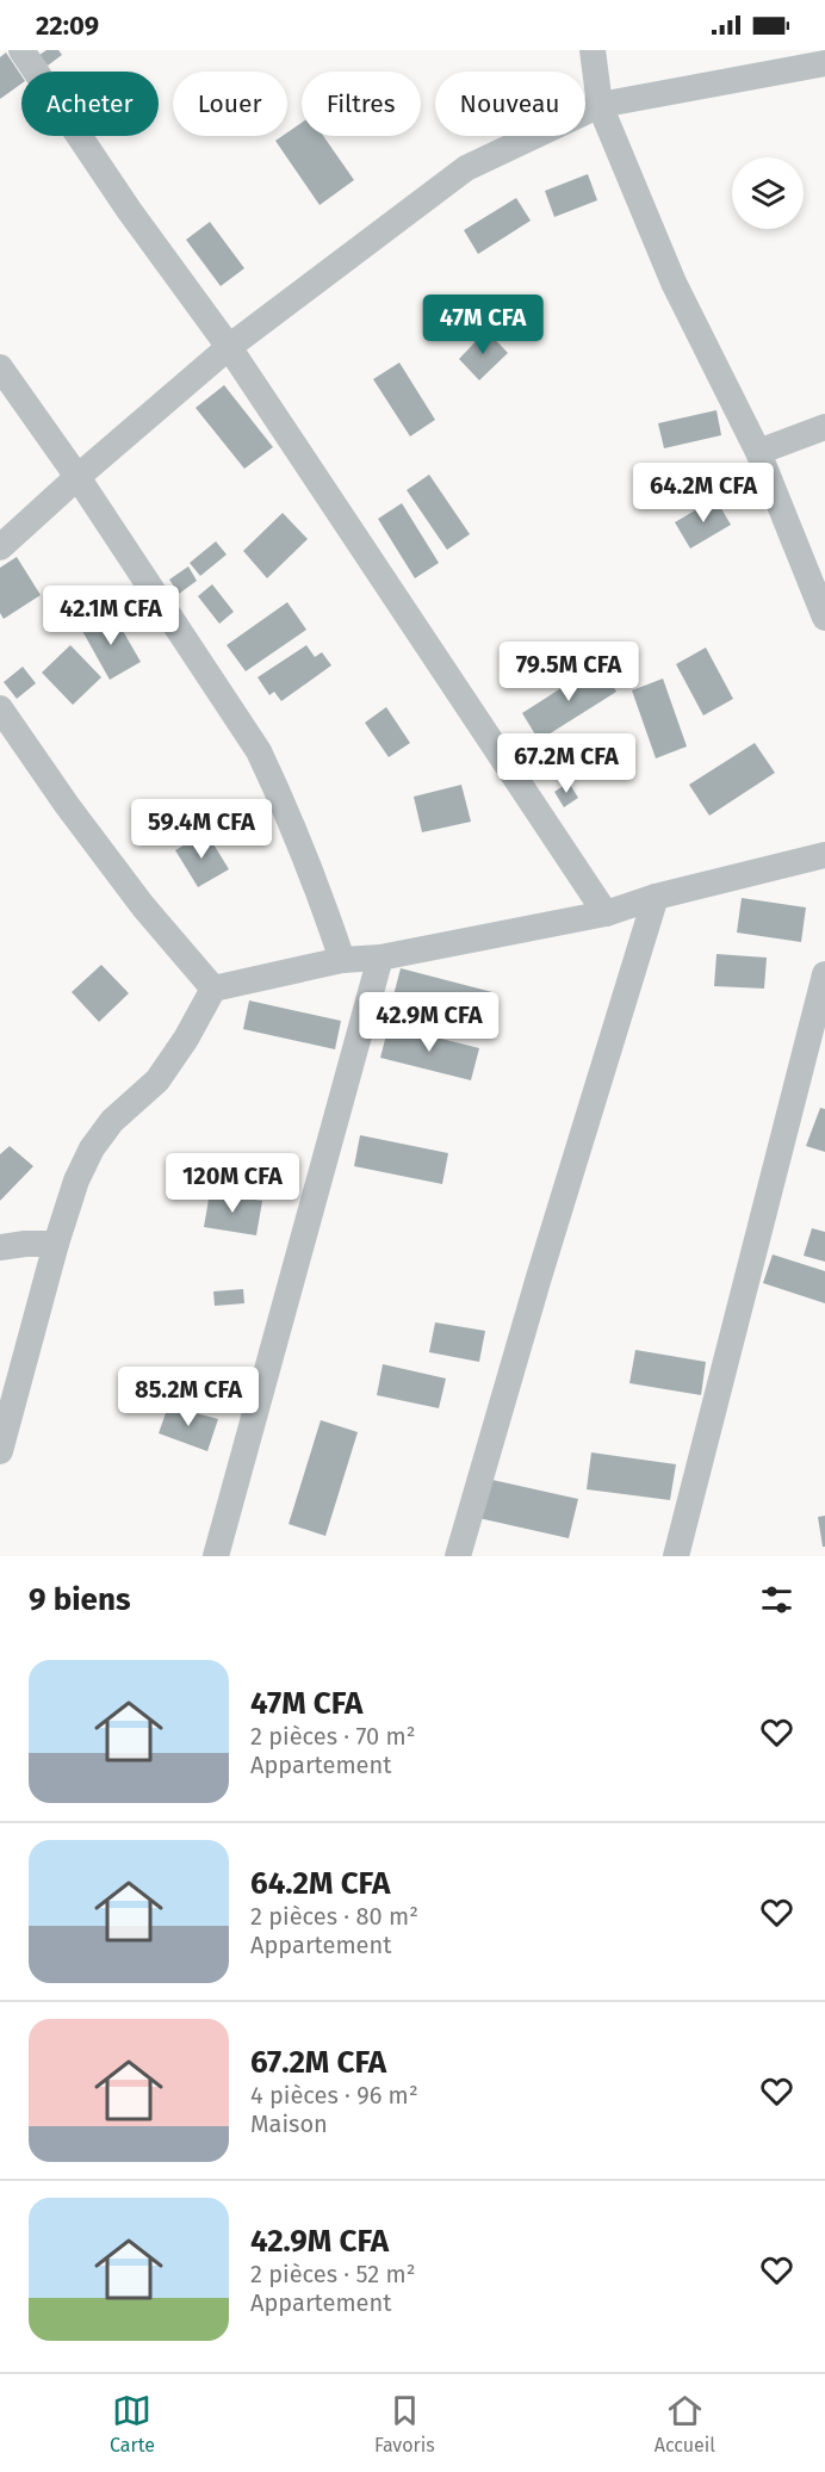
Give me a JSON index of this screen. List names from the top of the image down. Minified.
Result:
{"page":{"status":"22:09","chip":["Acheter","Louer","Filtres","Nouveau"],"price":["47M CFA","64.2M CFA","42.1M CFA","79.5M CFA","67.2M CFA","59.4M CFA","42.9M CFA","120M CFA","85.2M CFA"],"heading":"9 biens","list":[{"name":"47M CFA","note":"2 pièces · 70 m² · Appartement"},{"name":"64.2M CFA","note":"2 pièces · 80 m² · Appartement"},{"name":"67.2M CFA","note":"4 pièces · 96 m² · Maison"},{"name":"42.9M CFA","note":"2 pièces · 52 m² · Appartement"}],"tabs":["Carte","Favoris","Accueil"]}}
